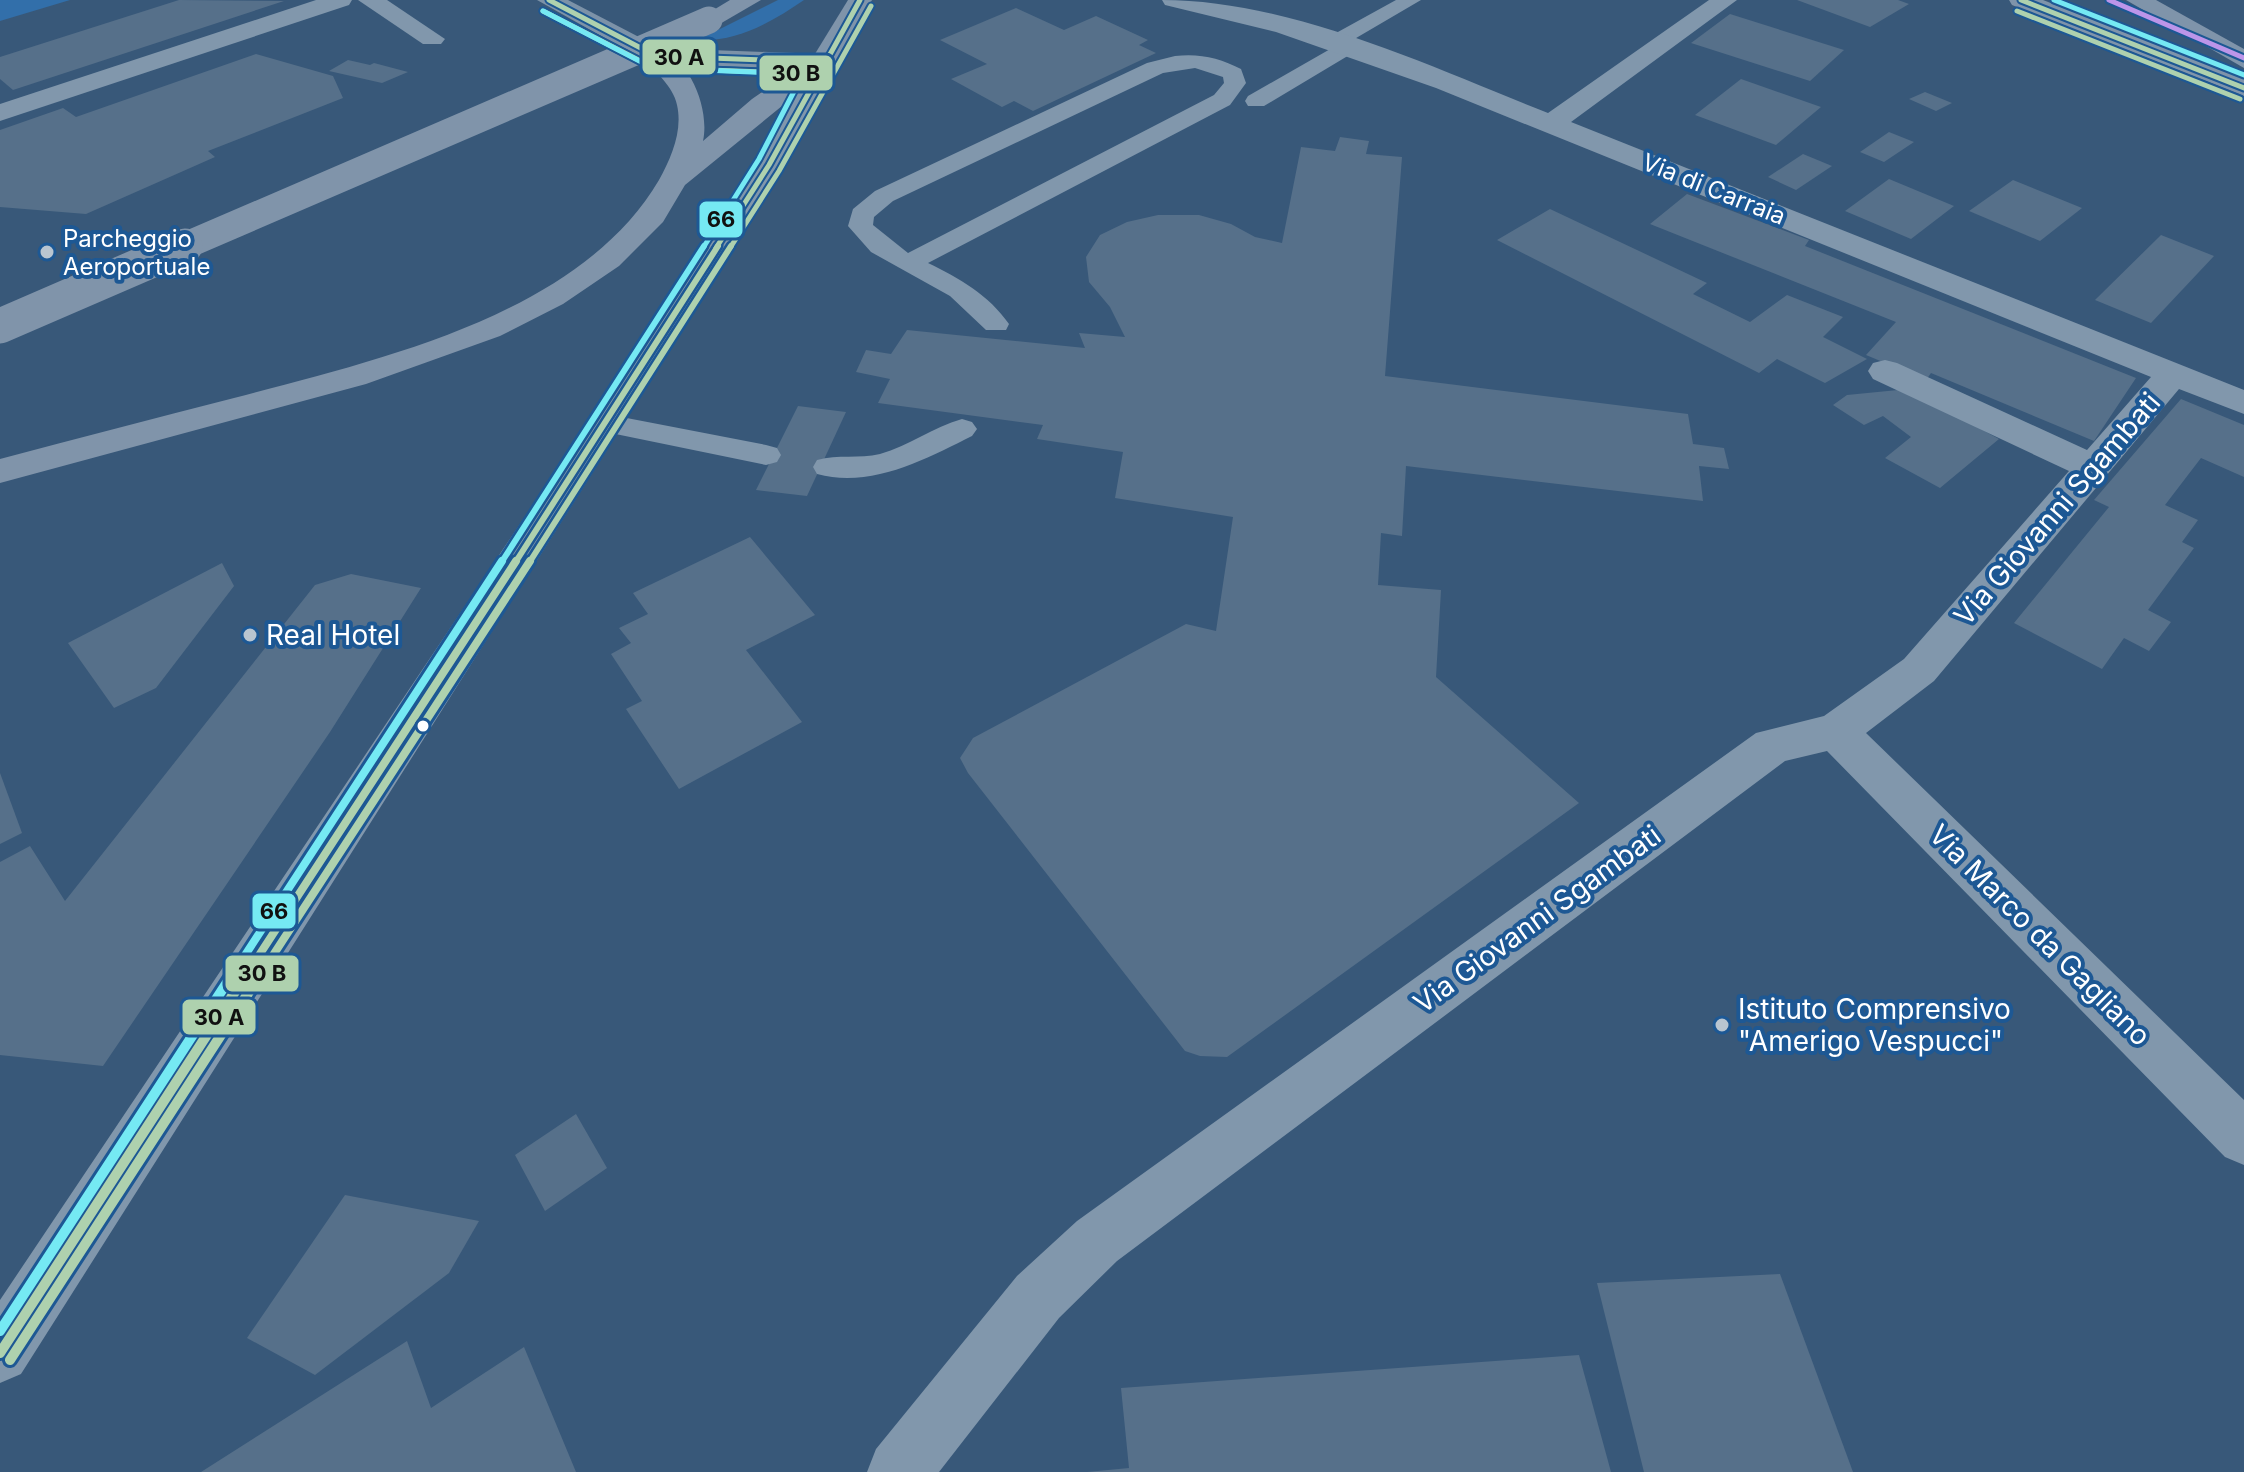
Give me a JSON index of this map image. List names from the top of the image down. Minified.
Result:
{"streets":{"street":["Via di Carraia","Via Giovanni Sgambati","Via Marco da Gagliano"]},"crossings":[["Via di Carraia","Via Giovanni Sgambati"],["Via Giovanni Sgambati","Via Marco da Gagliano"]],"places":["Parcheggio Aeroportuale","Real Hotel","Istituto Comprensivo \"Amerigo Vespucci\""],"lines":["transit line 66"]}
